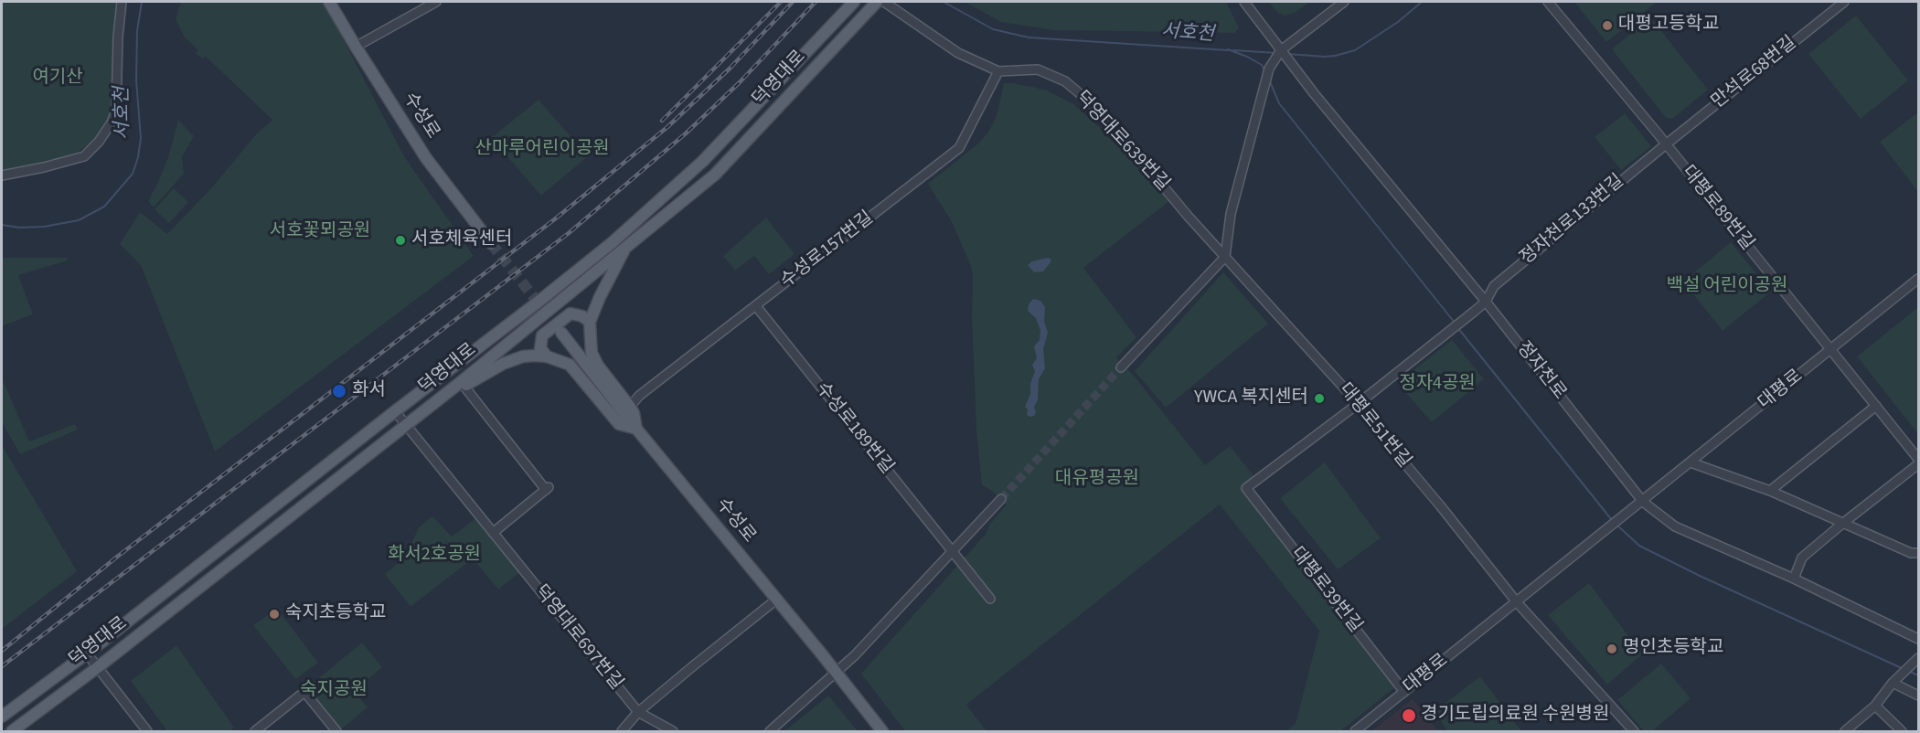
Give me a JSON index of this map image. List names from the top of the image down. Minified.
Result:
{"streets":{"main road":["덕영대로","수성로"],"street":["만석로68번길","덕영대로639번길","대평로89번길","정자천로133번길","수성로157번길","정자천로","대평로","대평로51번길","수성로189번길","대평로39번길","덕영대로697번길"]},"crossings":[["만석로68번길","대평로89번길"],["만석로68번길","정자천로133번길"],["덕영대로","덕영대로697번길"],["덕영대로639번길","수성로157번길"],["덕영대로639번길","대평로51번길"],["대평로89번길","정자천로133번길"],["대평로89번길","대평로"],["정자천로133번길","정자천로"],["정자천로133번길","대평로51번길"],["정자천로133번길","대평로39번길"],["수성로157번길","수성로189번길"],["정자천로","대평로"],["대평로","대평로51번길"],["대평로","대평로39번길"]],"water":["서호천"],"parks":["여기산","산마루어린이공원","서호꽃뫼공원","백설 어린이공원","정자4공원","대유평공원","화서2호공원","숙지공원"],"places":["대평고등학교","서호체육센터","화서","YWCA 복지센터","숙지초등학교","명인초등학교","경기도립의료원 수원병원"]}
